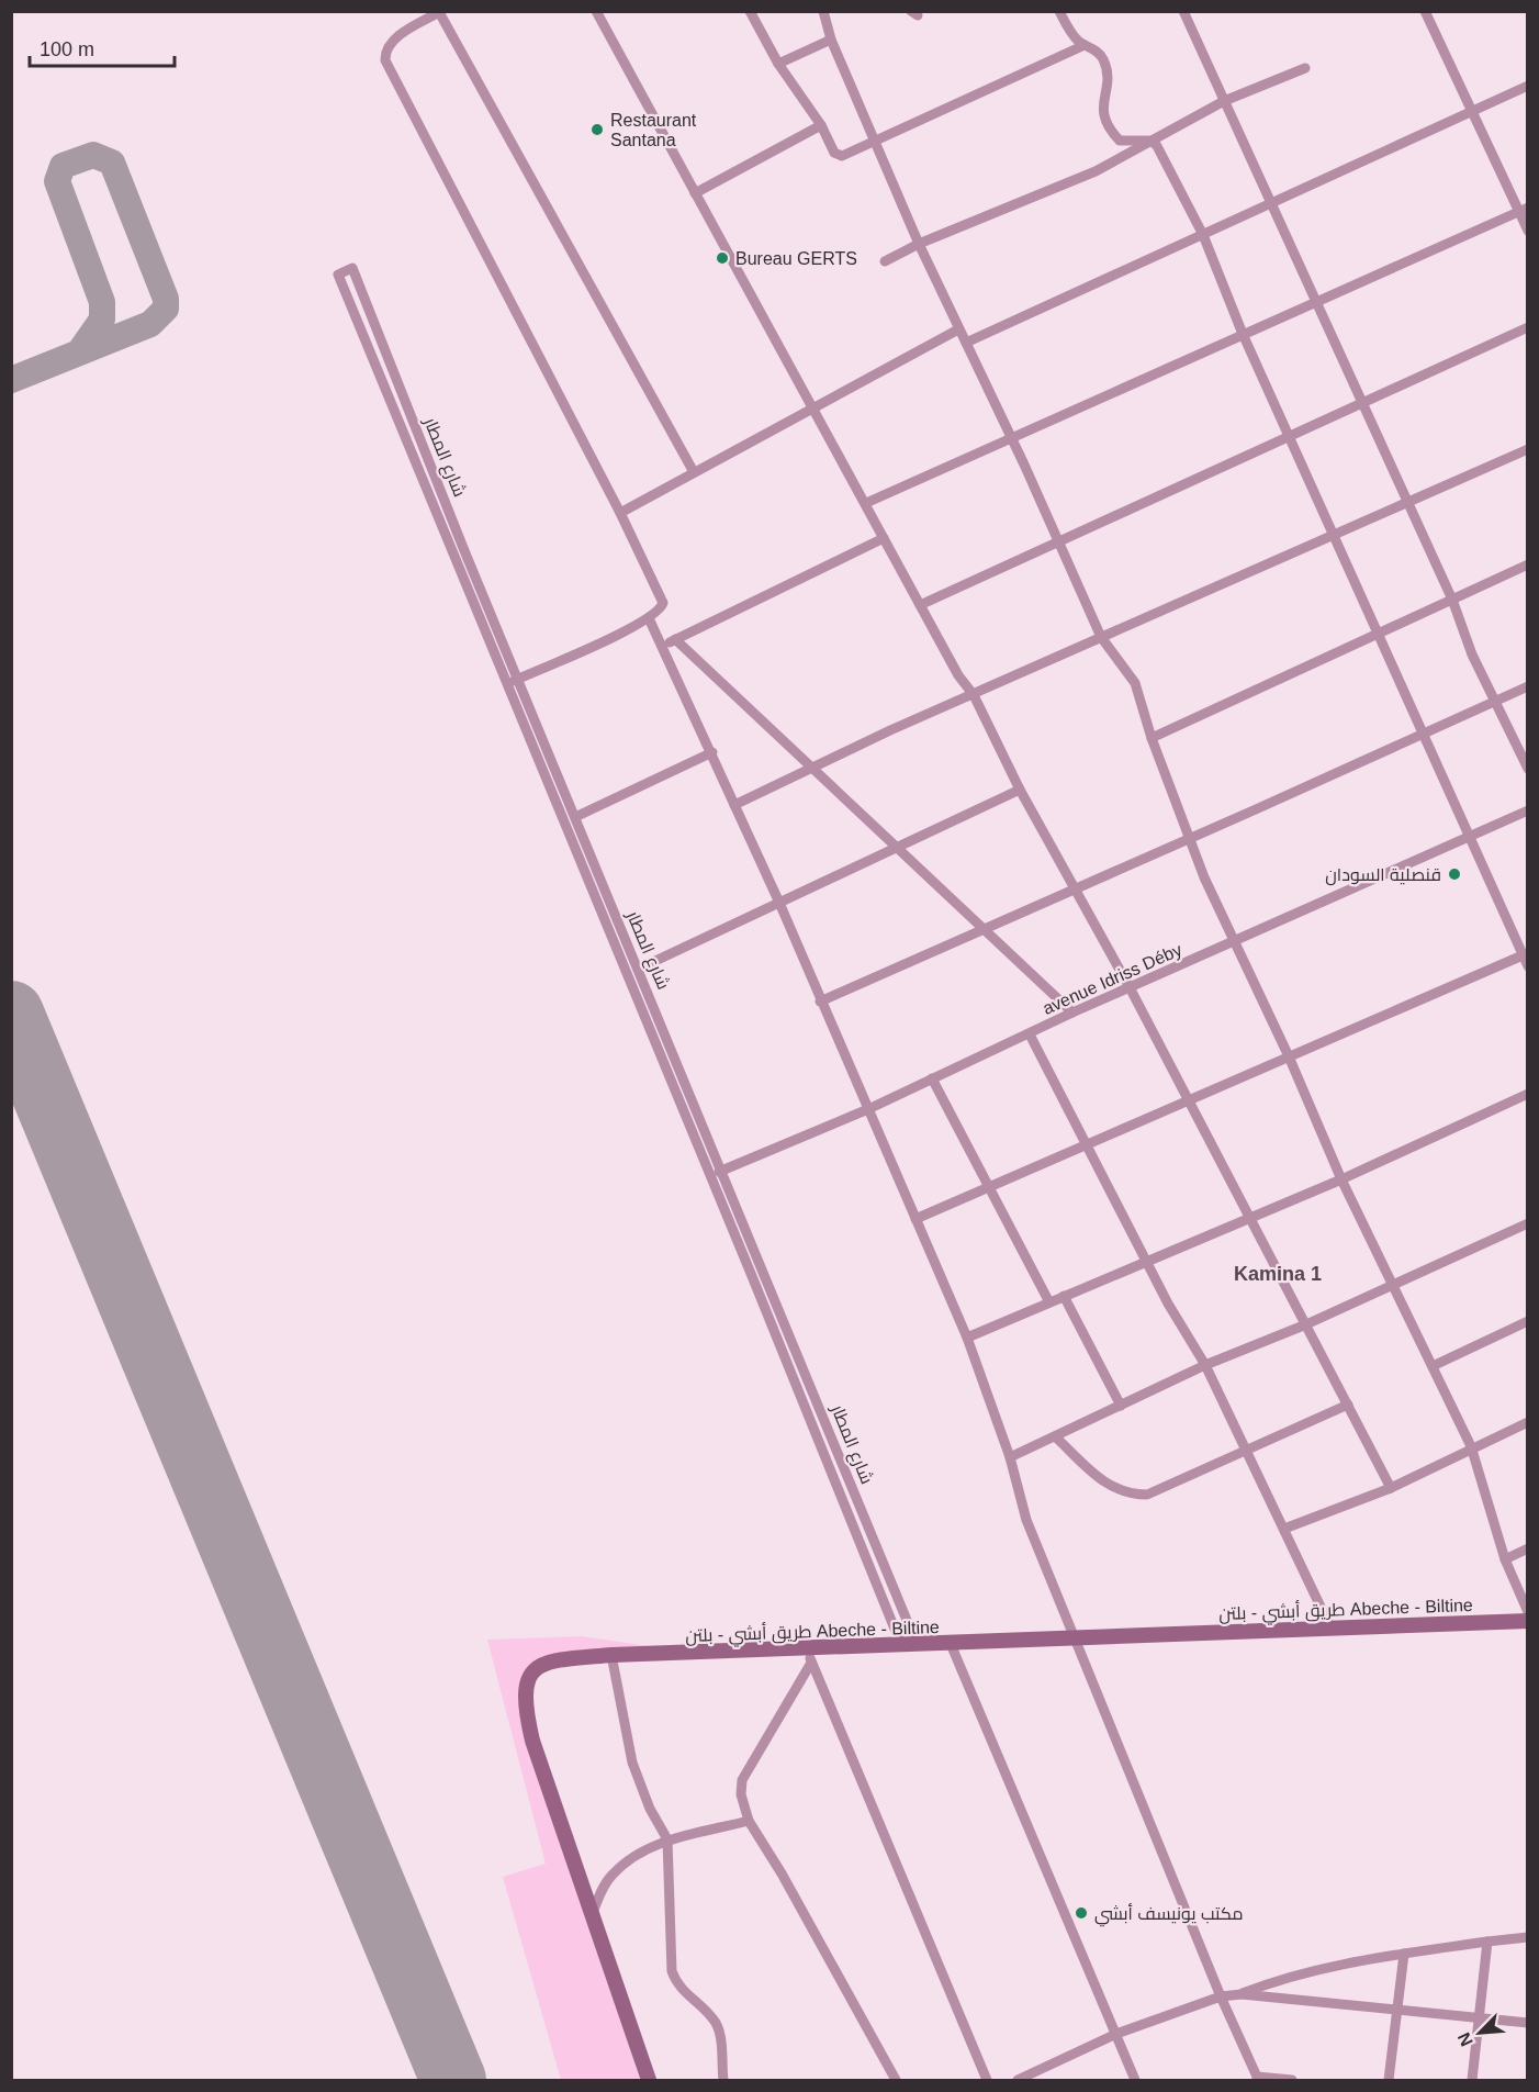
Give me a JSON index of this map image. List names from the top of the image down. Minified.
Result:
{"streets":{"main road":["طريق أبشي - بلتن Abeche - Biltine"],"street":["شارع المطار","avenue Idriss Déby"]},"crossings":[["شارع المطار","avenue Idriss Déby"],["شارع المطار","طريق أبشي - بلتن Abeche - Biltine"]],"districts":["Kamina 1"],"places":["Restaurant Santana","Bureau GERTS","قنصلية السودان","مكتب يونيسف أبشي"],"scale_bar":"100 m","north":"bottom left"}
